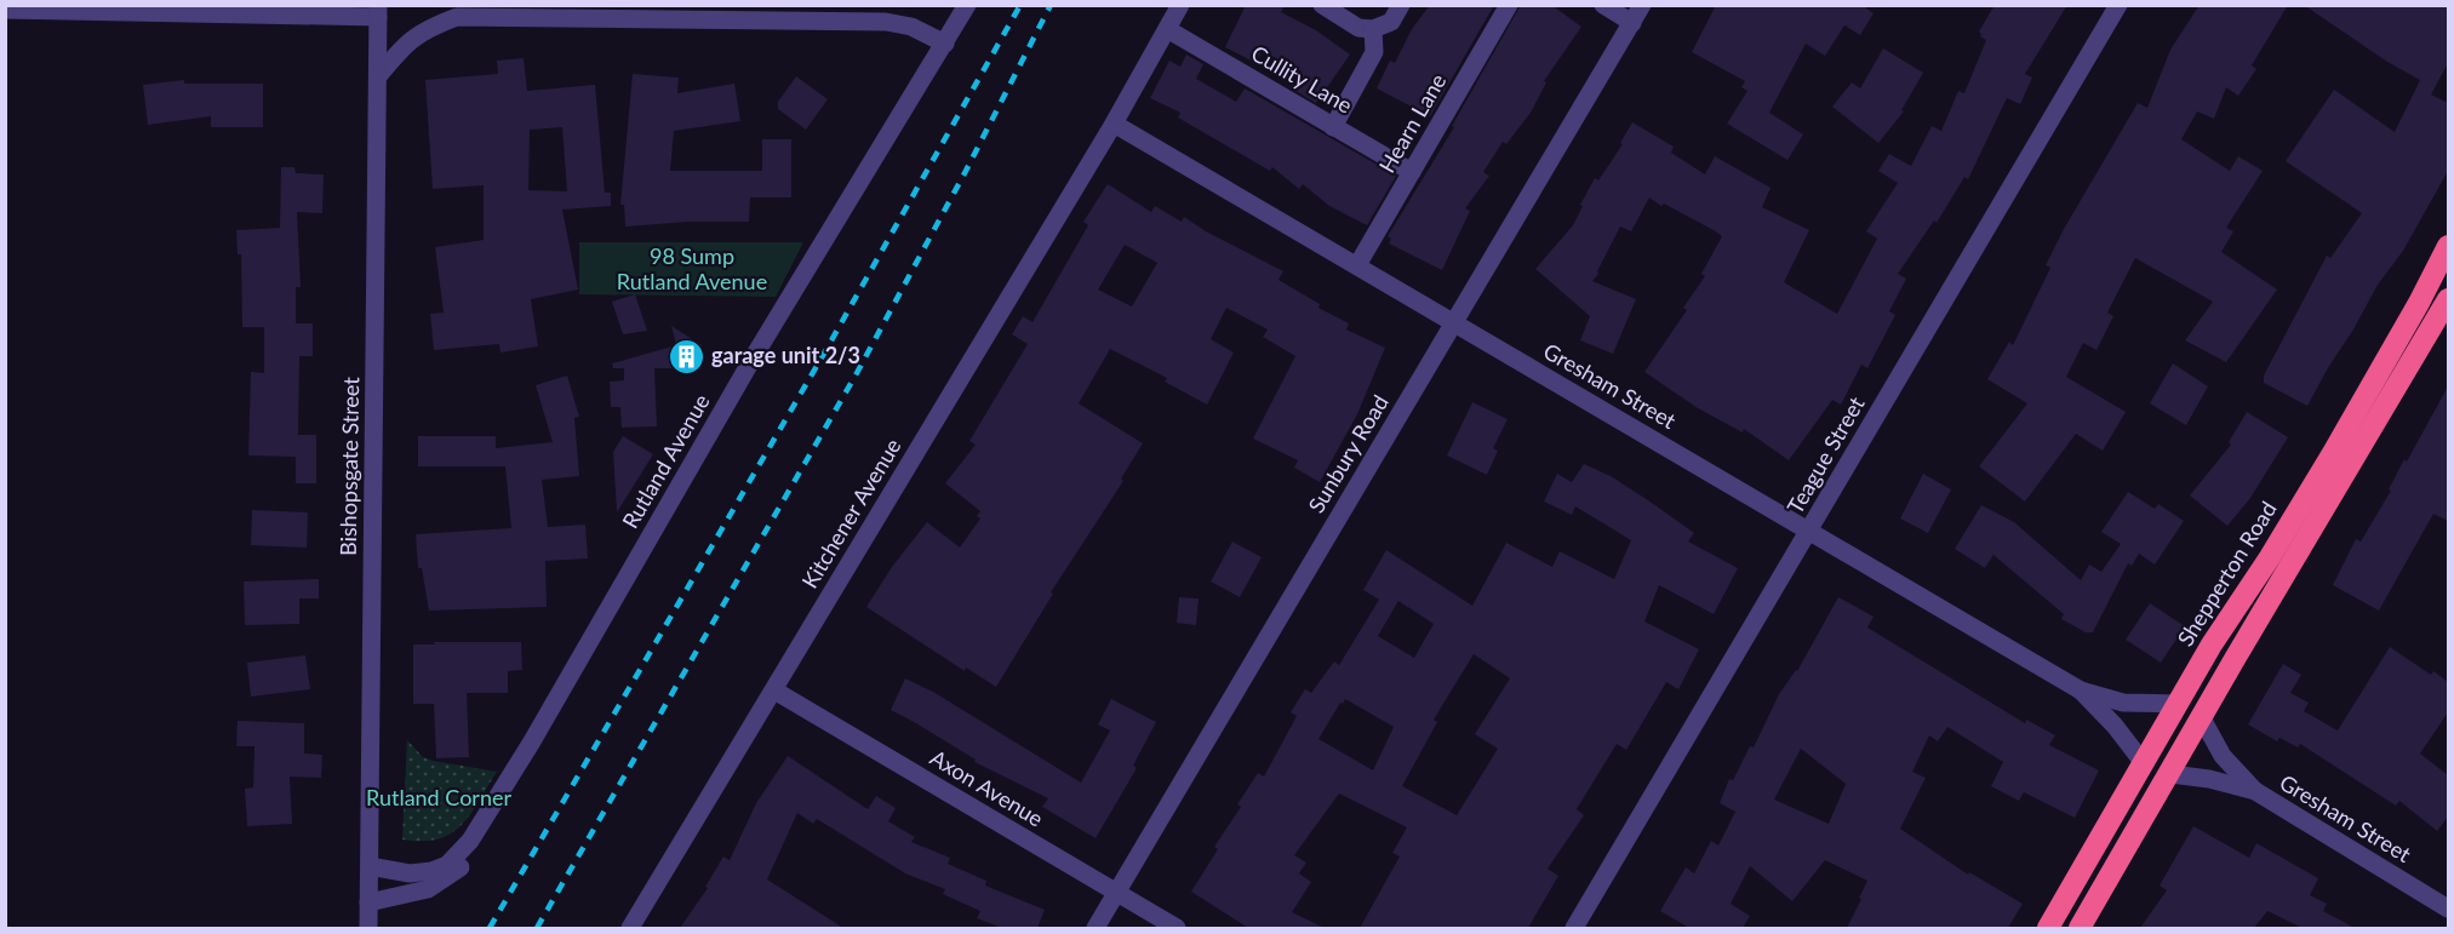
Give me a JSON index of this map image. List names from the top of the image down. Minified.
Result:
{"streets":{"highway":["Shepperton Road"],"street":["Cullity Lane","Hearn Lane","Gresham Street","Sunbury Road","Teague Street","Rutland Avenue","Bishopsgate Street","Kitchener Avenue","Axon Avenue"]},"crossings":[["Cullity Lane","Hearn Lane"],["Cullity Lane","Kitchener Avenue"],["Hearn Lane","Gresham Street"],["Gresham Street","Sunbury Road"],["Gresham Street","Teague Street"],["Gresham Street","Kitchener Avenue"],["Gresham Street","Shepperton Road"],["Sunbury Road","Axon Avenue"],["Rutland Avenue","Bishopsgate Street"],["Kitchener Avenue","Axon Avenue"]],"parks":["98 Sump Rutland Avenue","Rutland Corner"],"places":{"building":["garage unit 2/3"]}}
